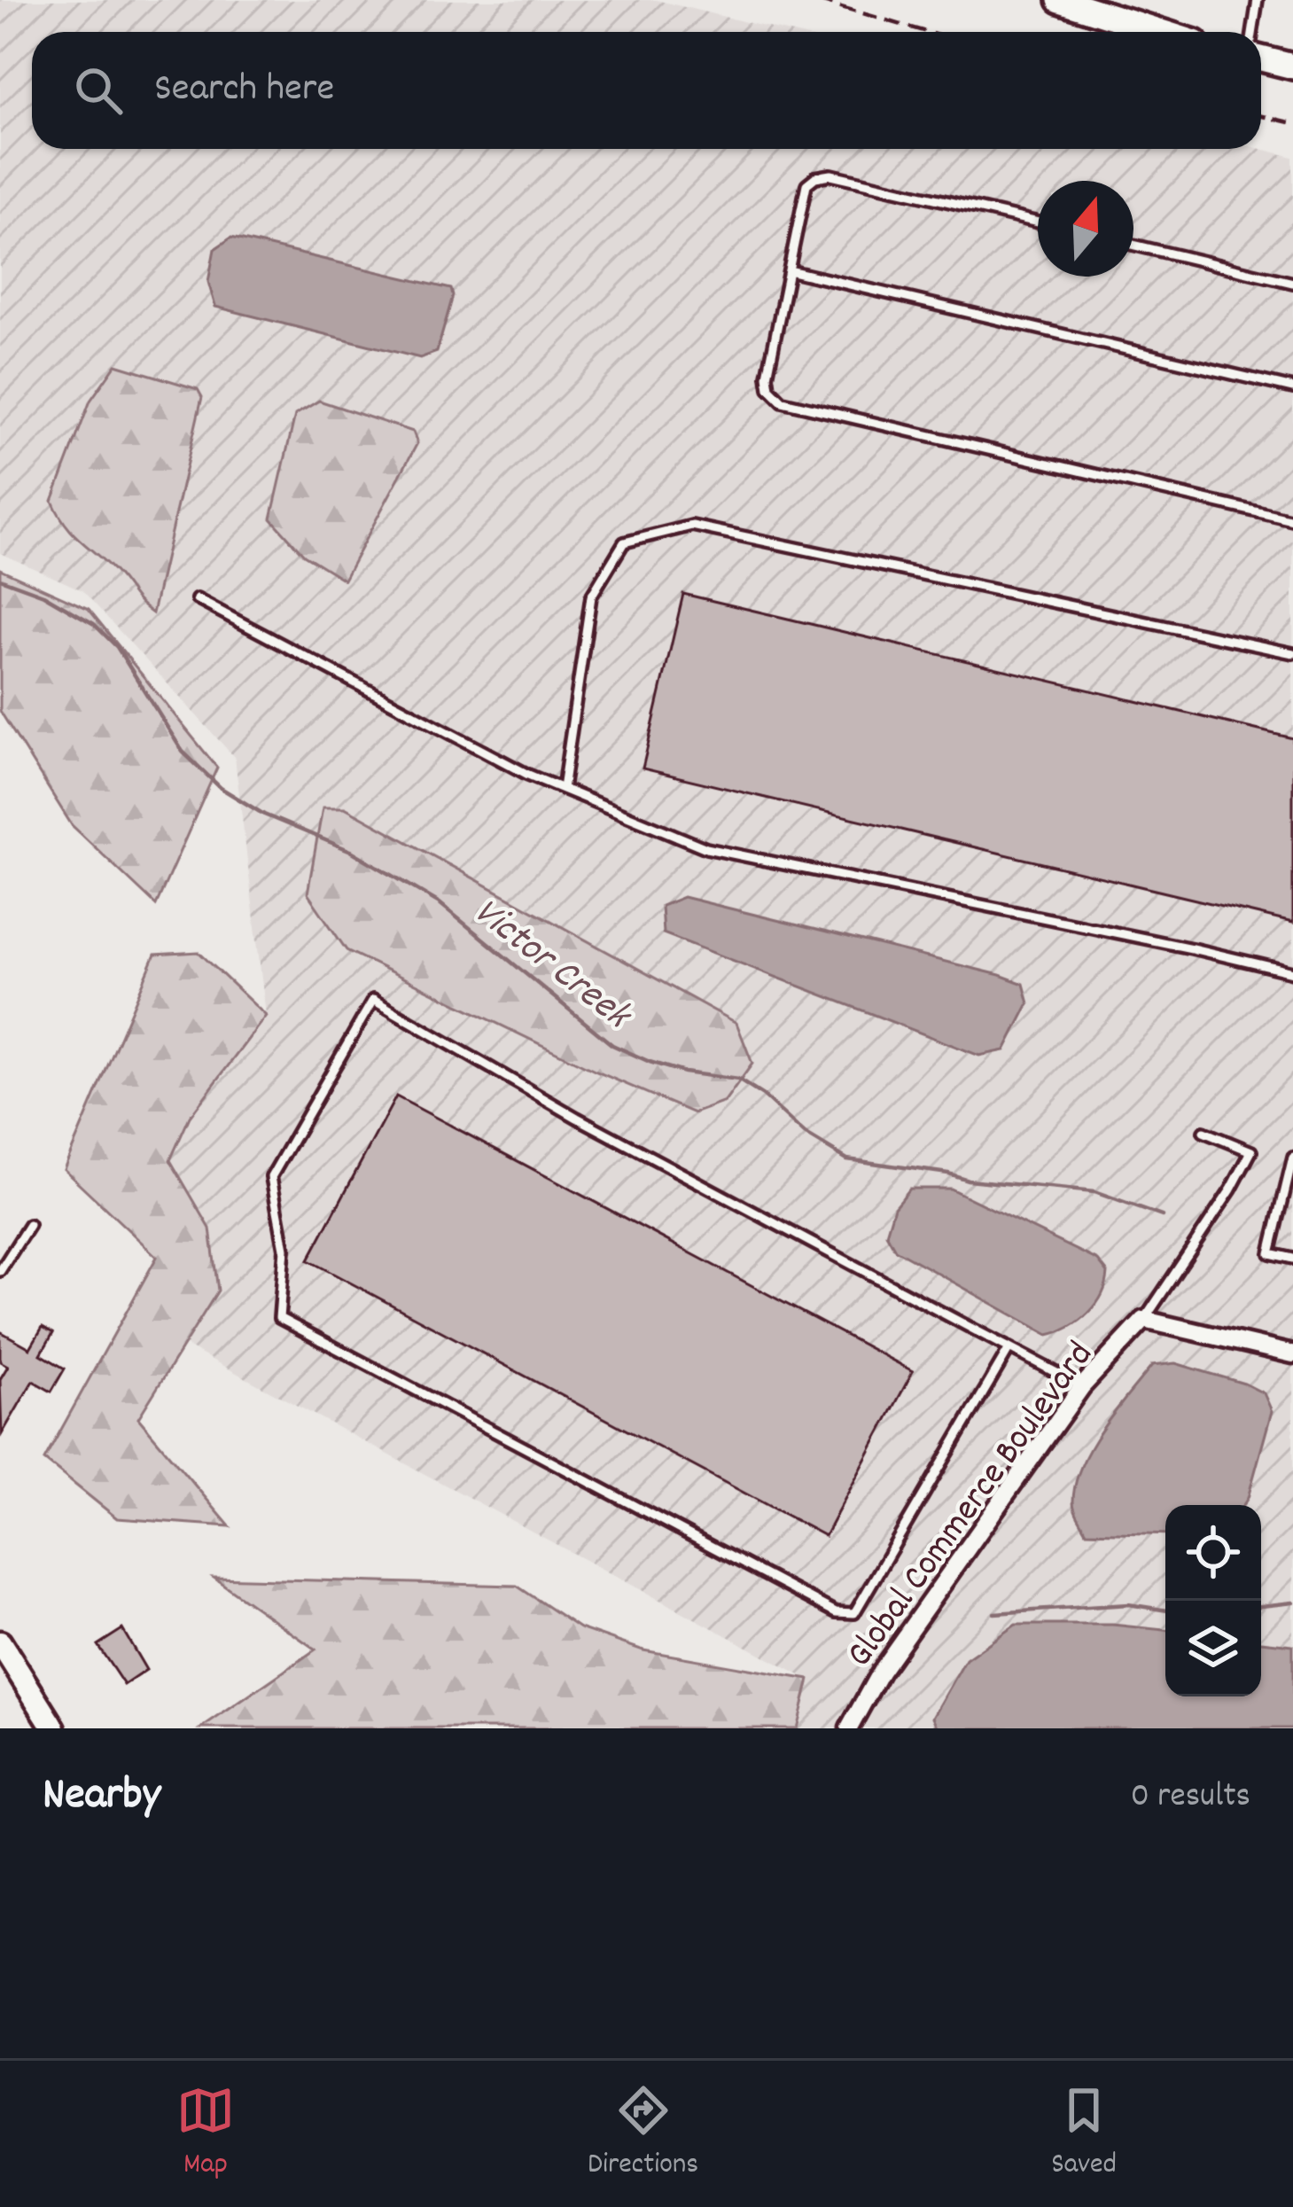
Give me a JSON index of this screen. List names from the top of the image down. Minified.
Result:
{"streets":{"street":["Global Commerce Boulevard"]},"water":["Victor Creek"],"north":"top","page":{"search":"Search here","heading":["Nearby","0 results"],"nav":["Map","Directions","Saved"]}}
